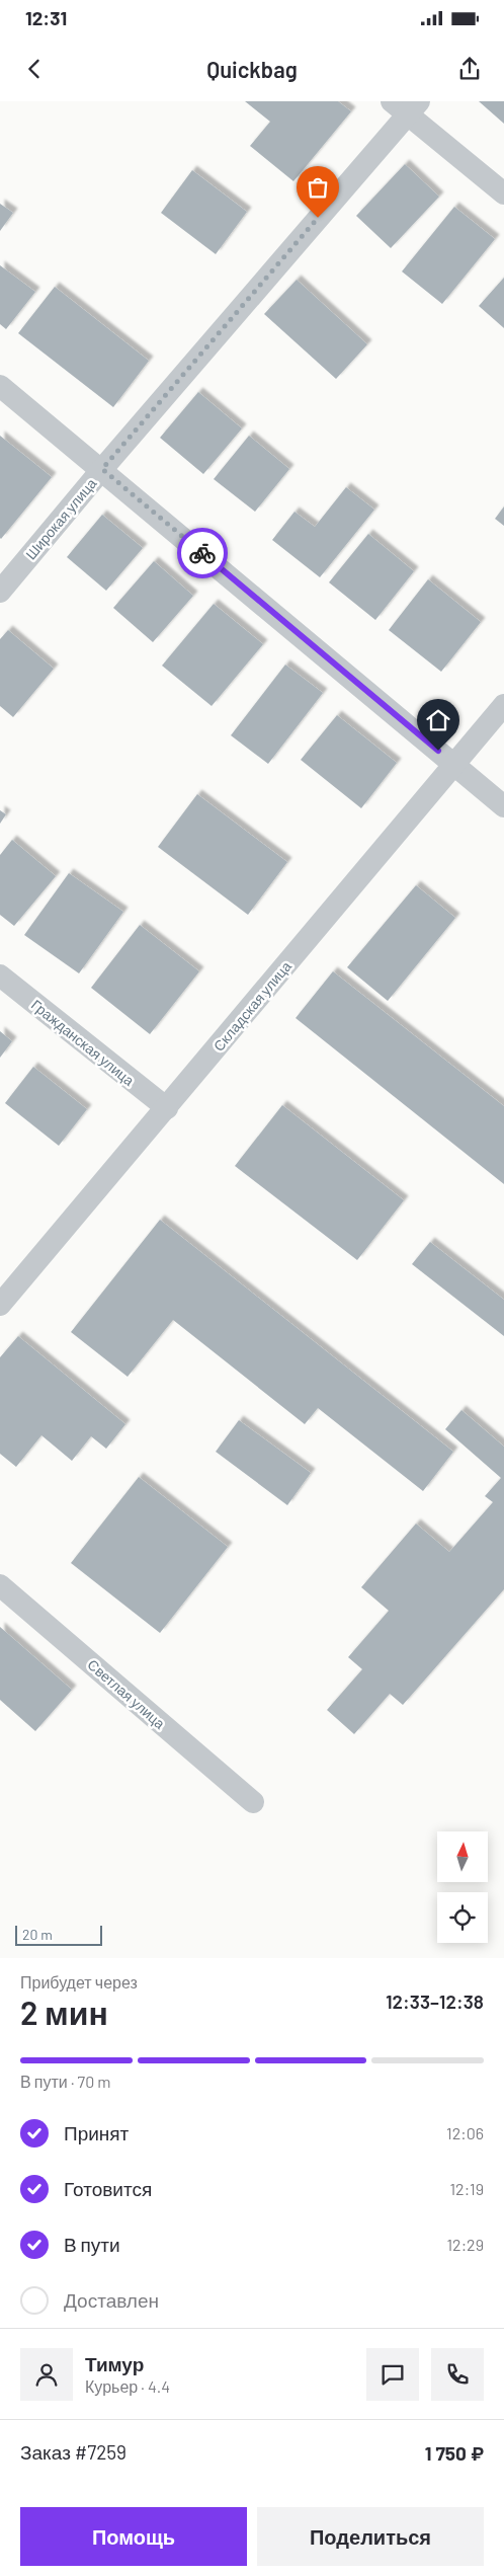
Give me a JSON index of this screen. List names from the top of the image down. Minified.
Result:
{"streets":{"street":["Широкая улица","Складская улица","Гражданская улица","Светлая улица"]},"crossings":[["Складская улица","Гражданская улица"]],"scale_bar":"20 m","north":"top","page":{"status":"12:31","header":"Quickbag","scale":"20 m","heading":["2 мин","Прибудет через","12:33–12:38"],"panel":["Тимур","Курьер · 4.4","Заказ #7259","1 750 ₽"],"bar":"В пути · 70 m","list":[["Принят","12:06"],["Готовится","12:19"],["В пути","12:29"],"Доставлен"],"buttons":["Помощь","Поделиться"]}}
